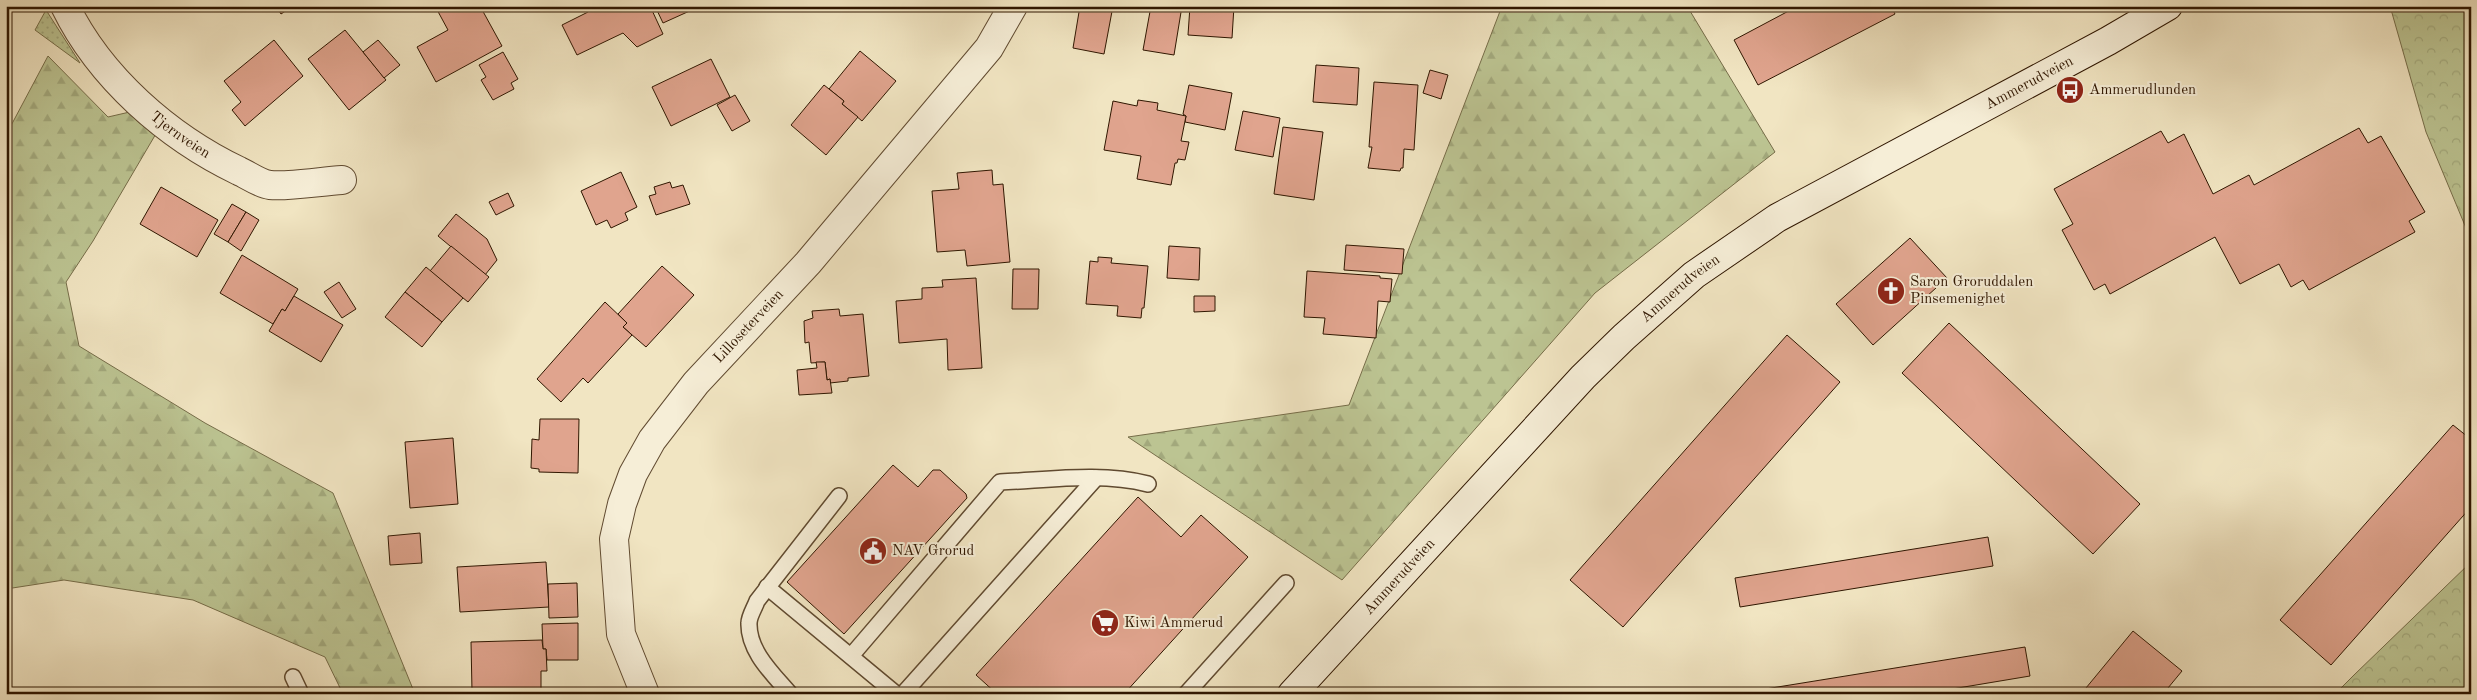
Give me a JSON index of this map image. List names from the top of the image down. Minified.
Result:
{"streets":{"street":["Ammerudveien","Tjernveien","Lilloseterveien"]},"places":{"bus stop":["Ammerudlunden"],"church":["Saron Groruddalen Pinsemenighet"],"public building":["NAV Grorud"],"supermarket":["Kiwi Ammerud"]}}
